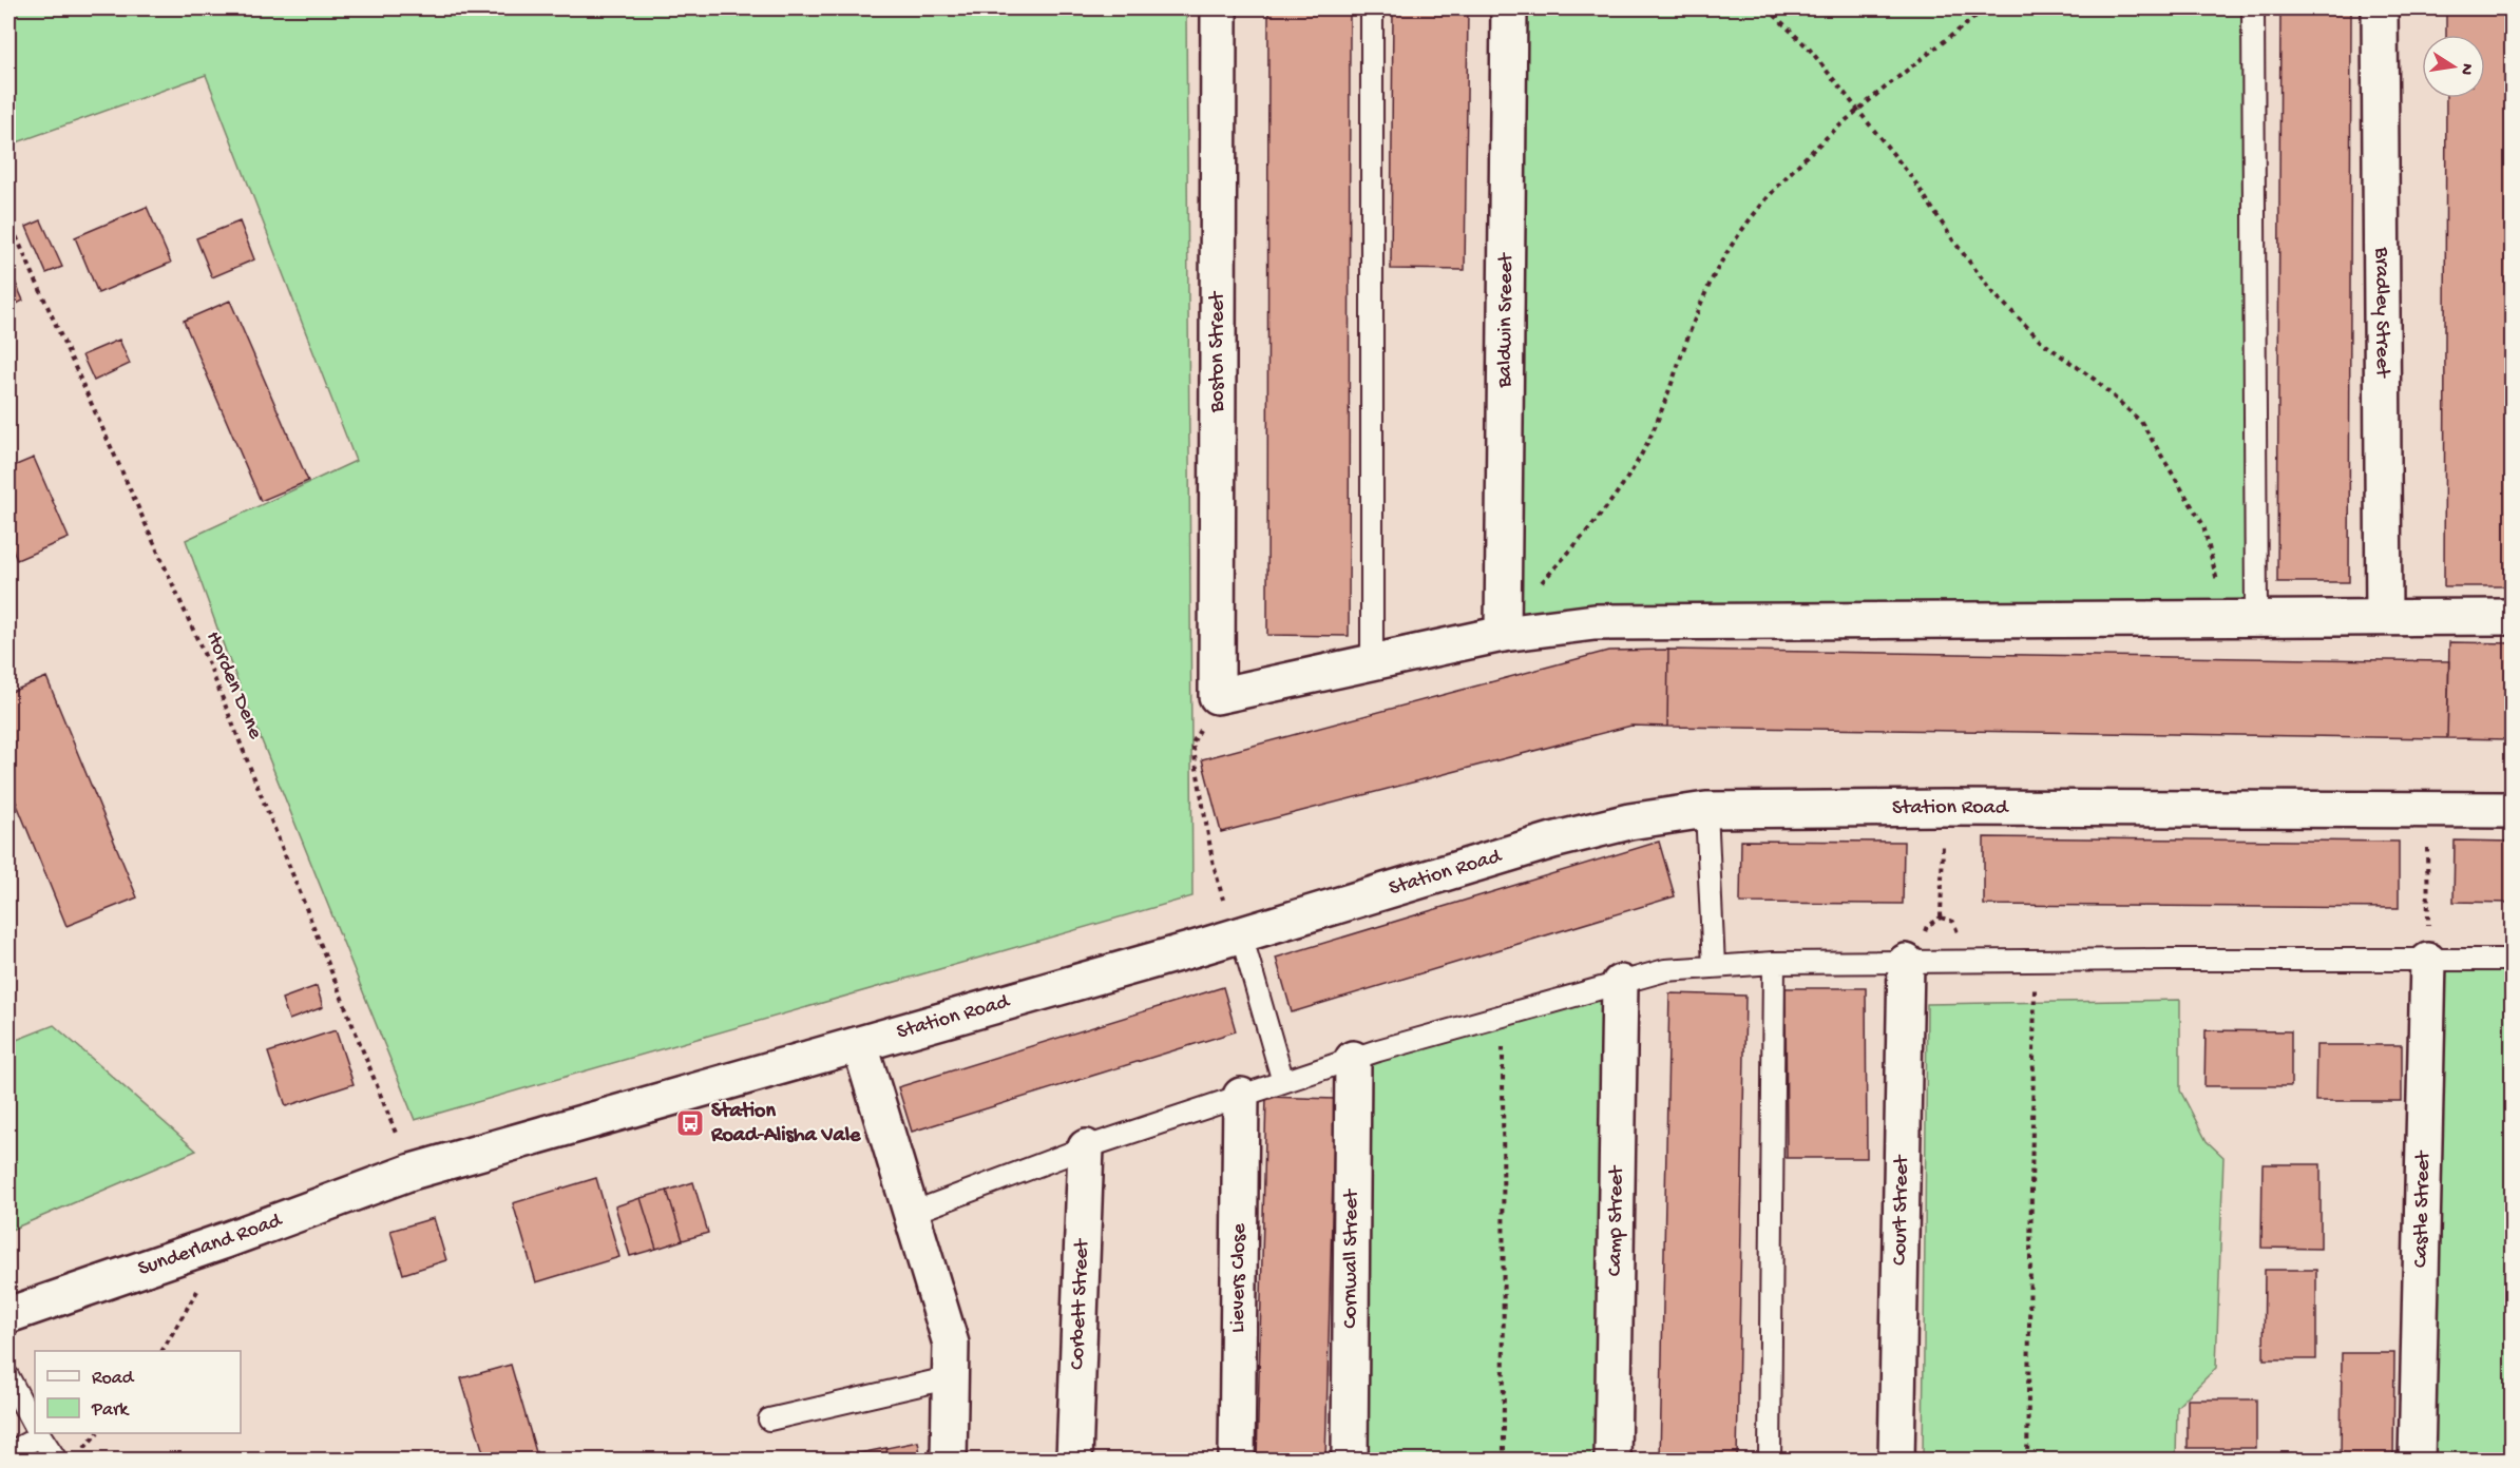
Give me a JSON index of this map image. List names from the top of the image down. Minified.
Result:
{"streets":{"street":["Bradley Street","Baldwin Sreeet","Boston Street","Station Road","Court Street","Castle Street","Camp Street","Sunderland Road","Cornwall Street","Lievers Close","Corbett Street"],"path":["Horden Dene"]},"crossings":[["Horden Dene","Station Road"],["Horden Dene","Sunderland Road"],["Station Road","Sunderland Road"]],"places":{"bus stop":["Station Road-Alisha Vale"]},"legend":["Road","Park"],"north":"right"}
